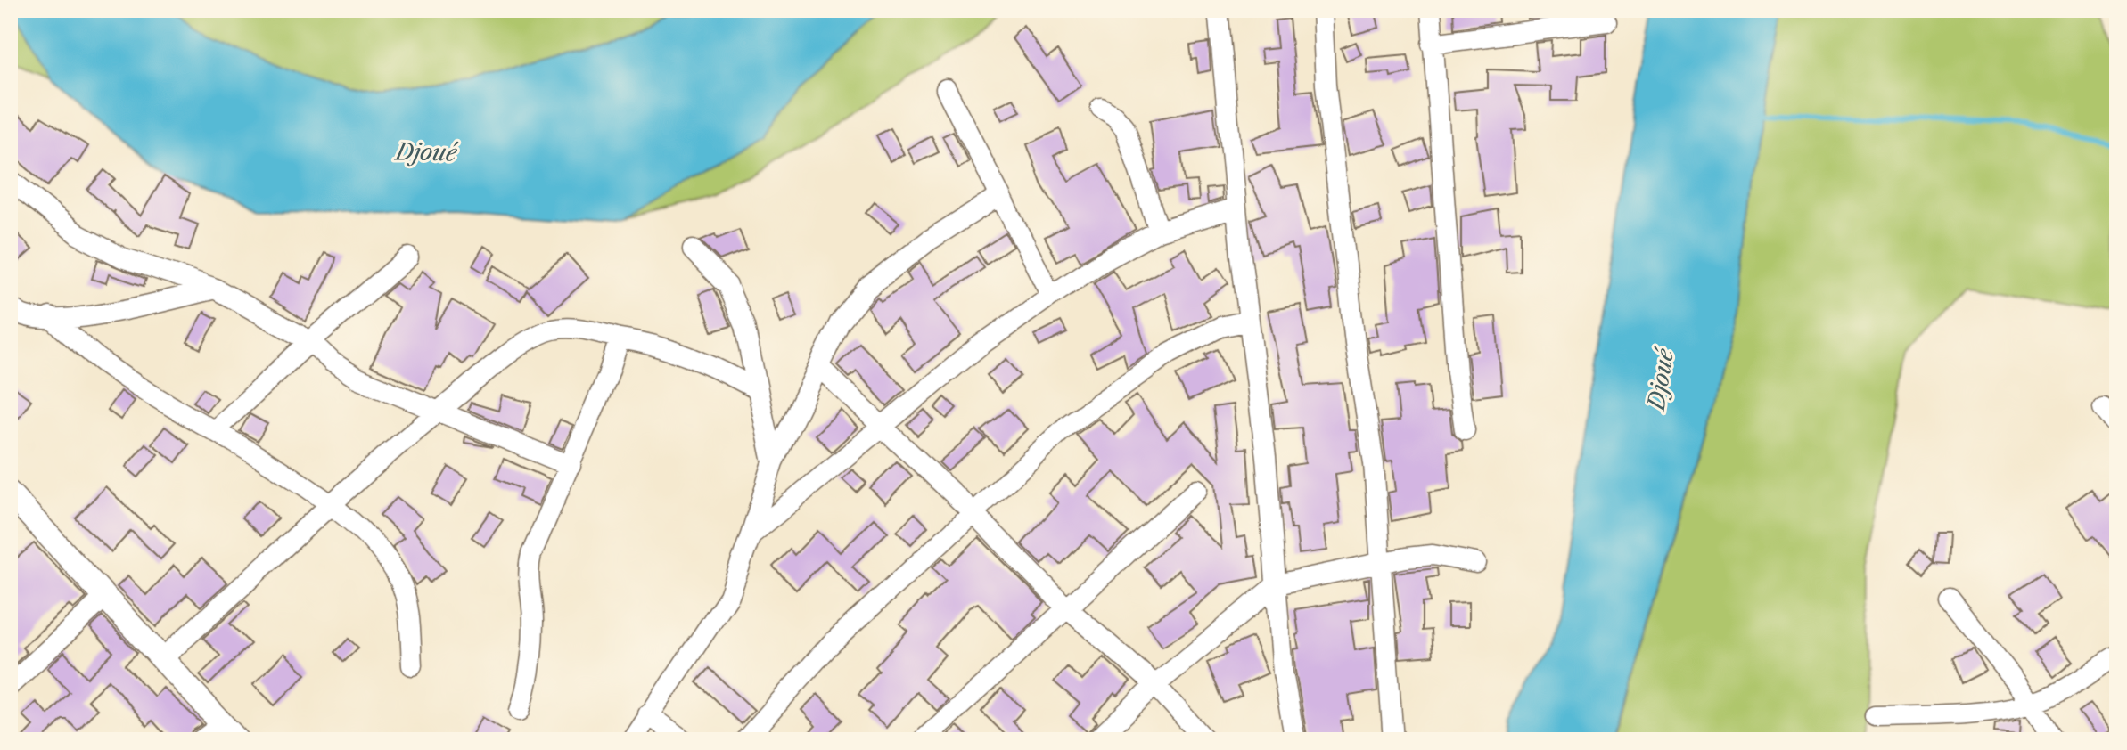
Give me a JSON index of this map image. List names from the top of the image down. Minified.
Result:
{"water":["Djoué"]}
